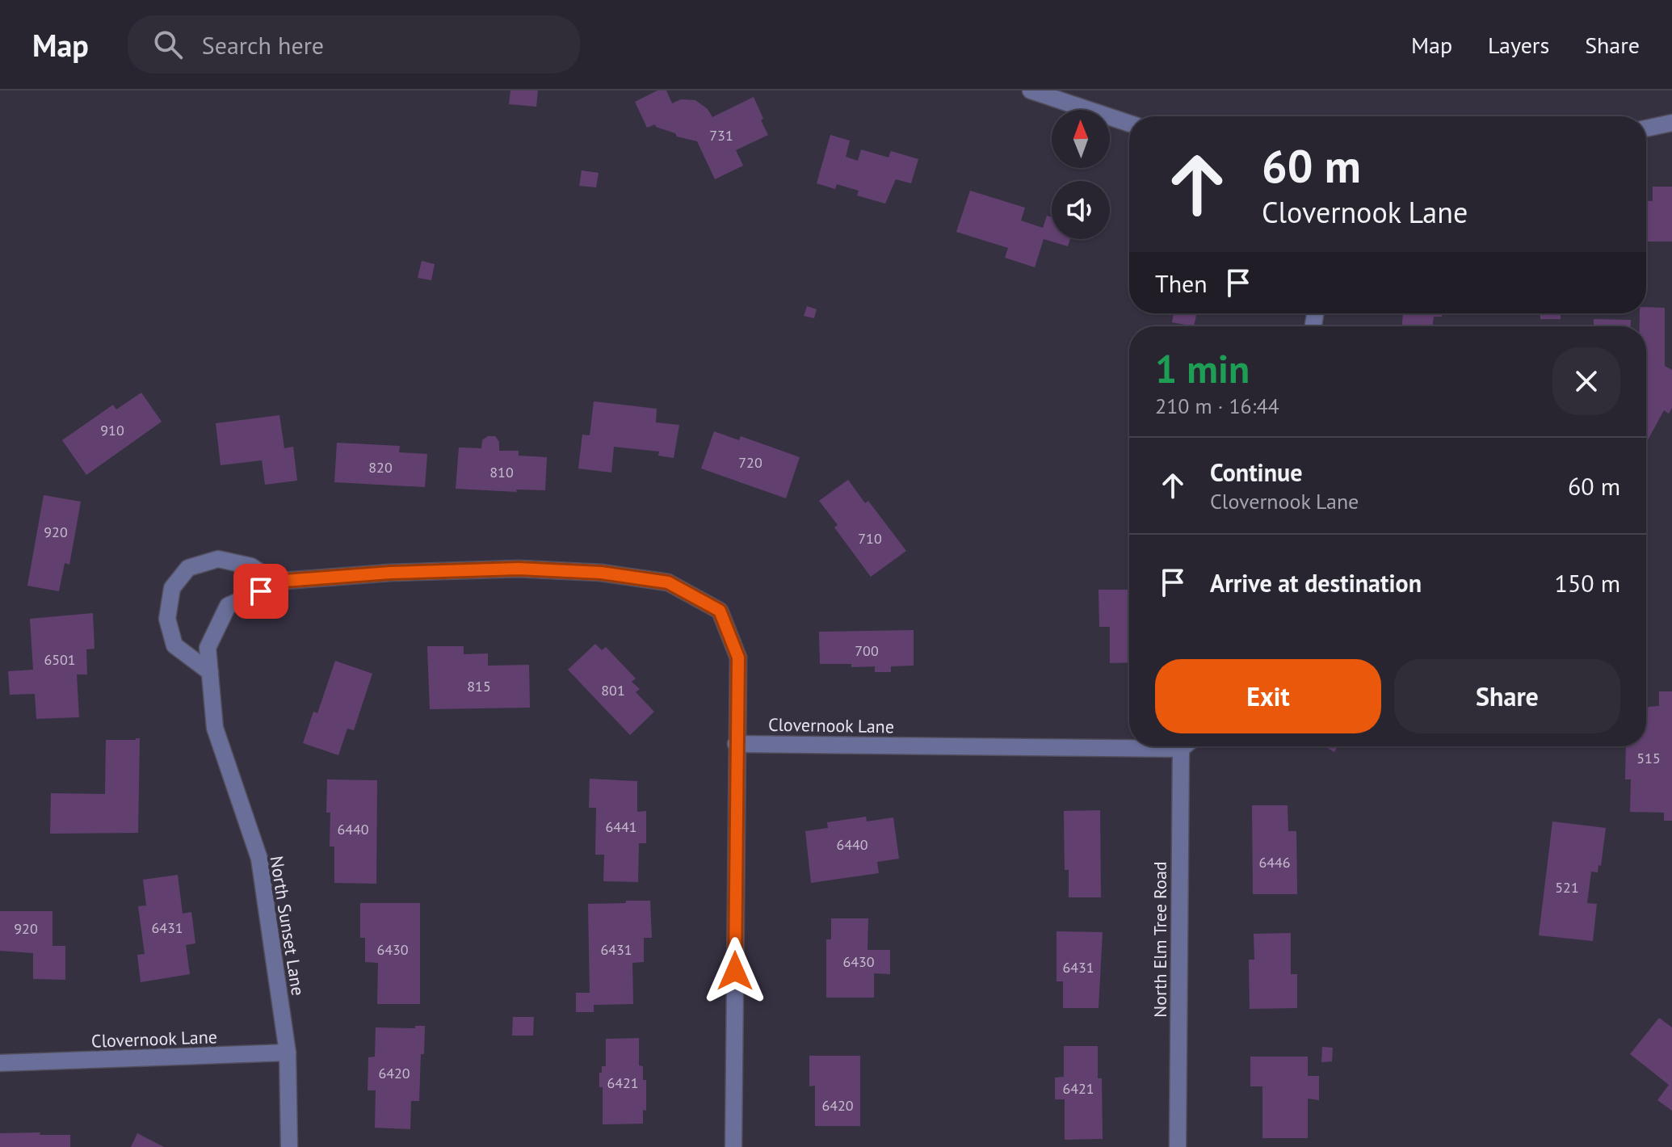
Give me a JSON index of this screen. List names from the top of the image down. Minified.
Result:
{"streets":{"street":["Clovernook Lane","North Sunset Lane","North Elm Tree Road"]},"crossings":[["Clovernook Lane","North Sunset Lane"]],"house_numbers":["731","910","720","820","810","920","710","700","6501","815","801","515","6441","6440","6440","6446","521","6431","920","6430","6431","6430","6431","6420","6421","6421","6420"],"north":"top","page":{"header":"Map","search":"Search here","nav":["Map","Layers","Share"],"turn":["60 m","Clovernook Lane"],"then":"Then","heading":["1 min","210 m · 16:44"],"list":[{"name":"Continue","note":"Clovernook Lane","value":"60 m"},{"name":"Arrive at destination","value":"150 m"}],"buttons":["Exit","Share"]}}
